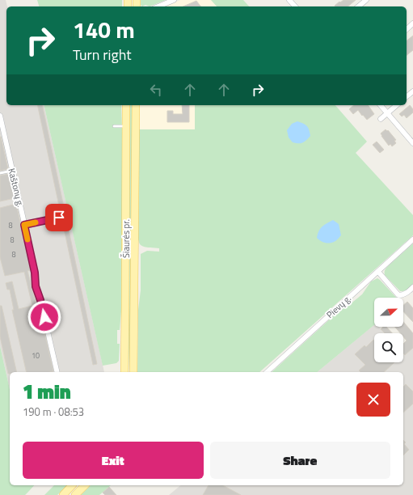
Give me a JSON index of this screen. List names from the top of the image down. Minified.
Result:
{"streets":{"main road":["Šiaurės pr."],"street":["Kaštonų g.","Pievų g."]},"house_numbers":["8","8","8","10"],"north":"right","page":{"turn":["140 m","Turn right"],"heading":["1 min","190 m · 08:53"],"buttons":["Exit","Share"]}}
